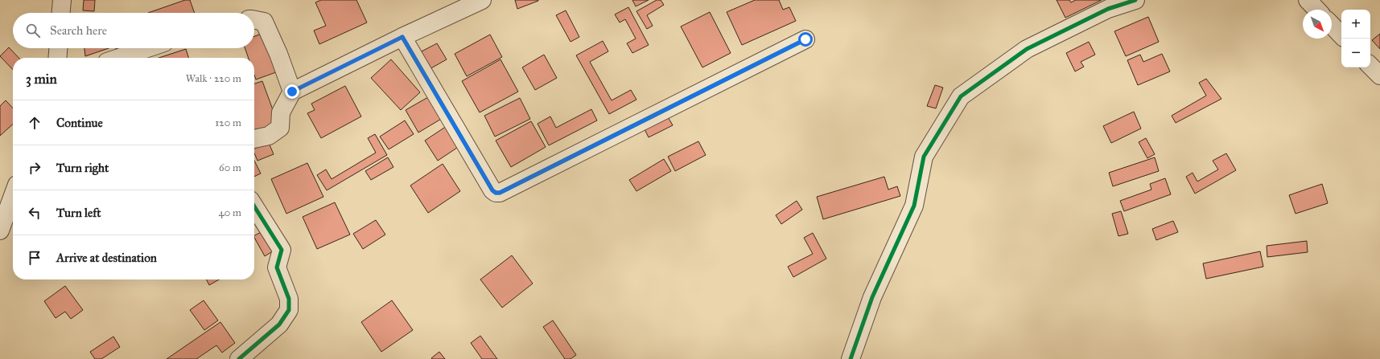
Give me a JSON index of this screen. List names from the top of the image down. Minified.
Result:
{"north":"bottom right","page":{"map_buttons":["+","−"],"search":"Search here","heading":["3 min","Walk · 220 m"],"list":[["Continue","120 m"],["Turn right","60 m"],["Turn left","40 m"],"Arrive at destination"]}}
